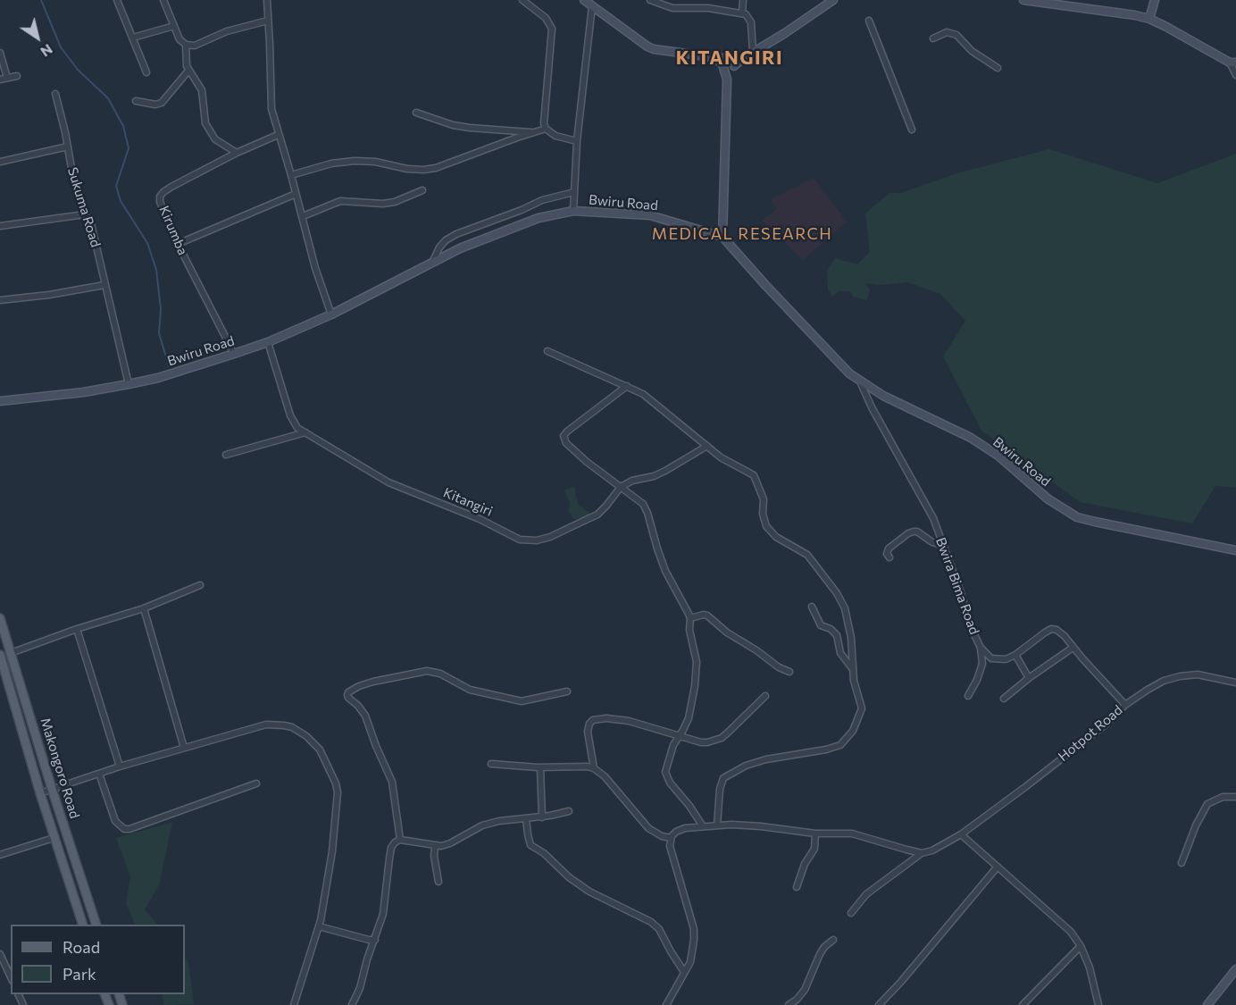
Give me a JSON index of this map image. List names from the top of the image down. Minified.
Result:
{"streets":{"main road":["Bwiru Road","Makongoro Road"],"street":["Sukuma Road","Kirumba","Kitangiri","Bwira Bima Road","Hotpot Road"]},"crossings":[["Bwiru Road","Sukuma Road"],["Bwiru Road","Kirumba"],["Bwiru Road","Kitangiri"],["Bwiru Road","Bwira Bima Road"]],"districts":["KITANGIRI","MEDICAL RESEARCH"],"legend":["Road","Park"],"north":"bottom right"}
